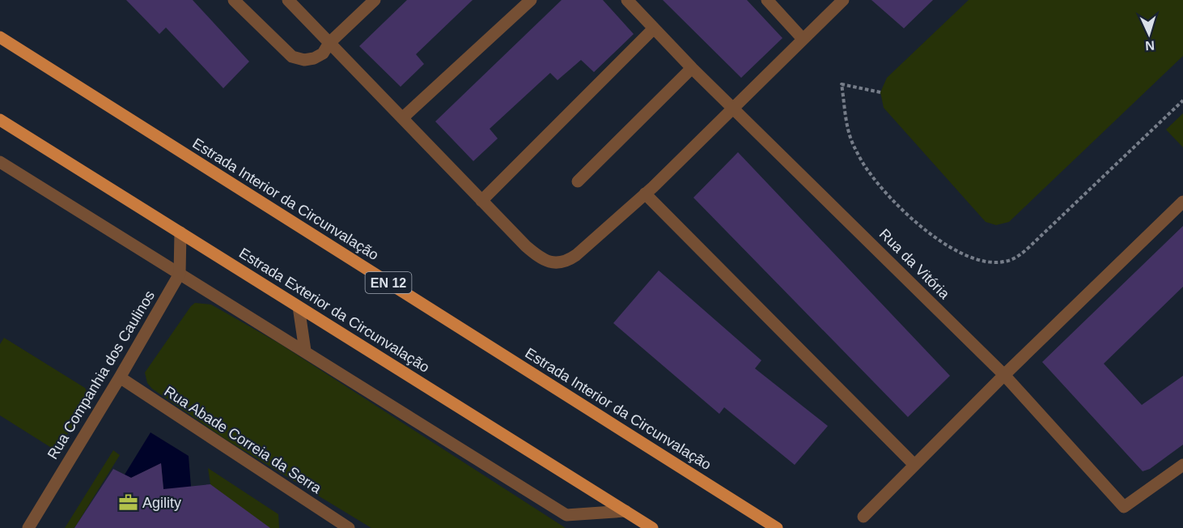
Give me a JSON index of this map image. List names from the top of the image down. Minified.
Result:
{"streets":{"main road":["Estrada Interior da Circunvalação","EN 12","Estrada Exterior da Circunvalação"],"street":["Rua da Vitória","Rua Companhia dos Caulinos","Rua Abade Correia da Serra"]},"crossings":[["Estrada Exterior da Circunvalação","Rua Companhia dos Caulinos"],["Rua Companhia dos Caulinos","Rua Abade Correia da Serra"]],"places":{"office":["Agility"]},"north":"bottom"}
